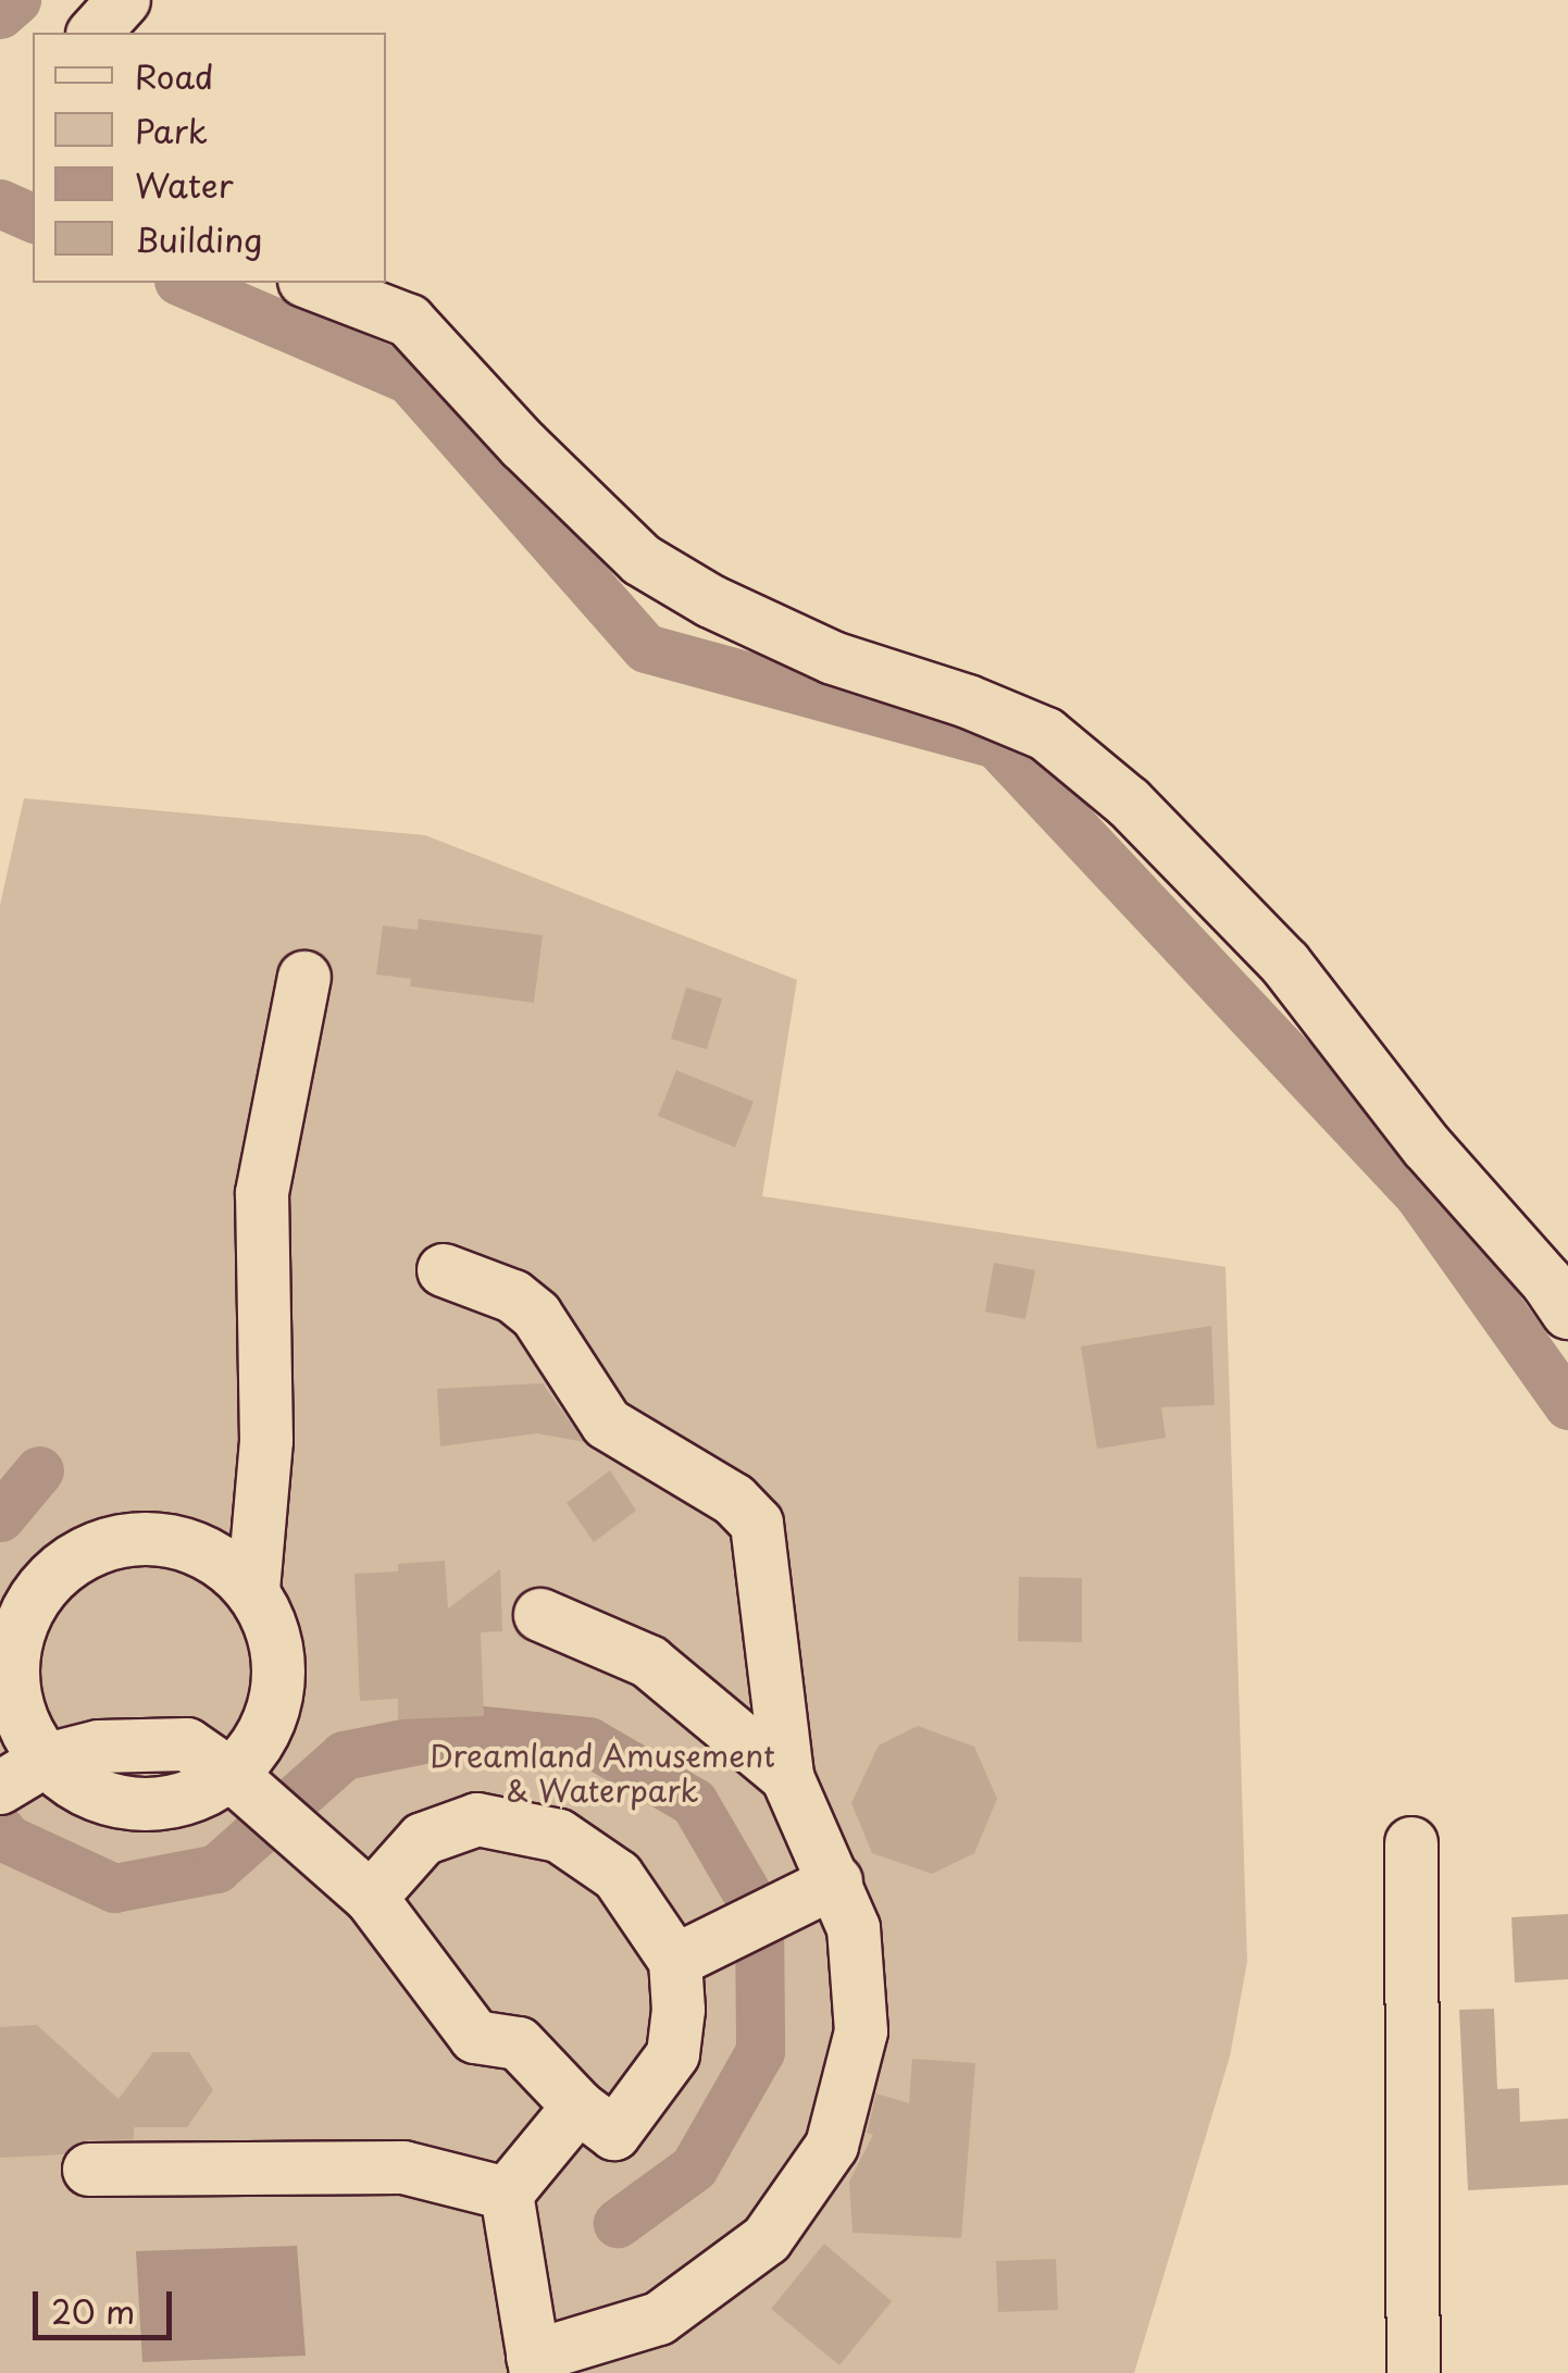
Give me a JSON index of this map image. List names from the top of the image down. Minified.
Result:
{"parks":["Dreamland Amusement & Waterpark"],"legend":["Road","Park","Water","Building"],"scale_bar":"20 m"}
